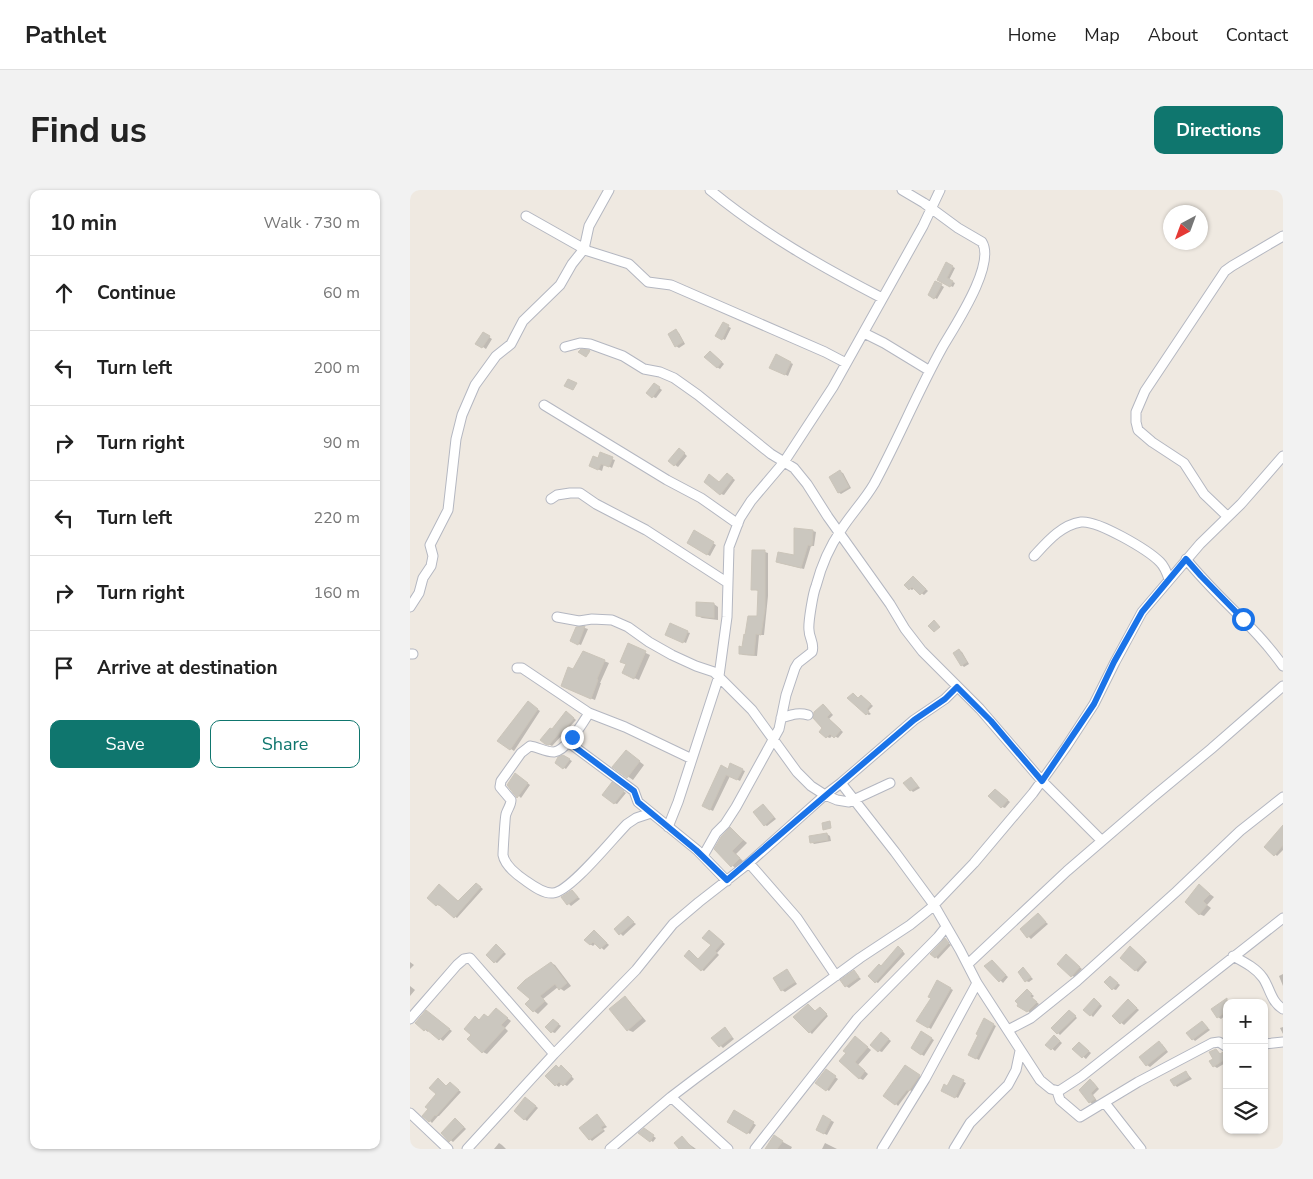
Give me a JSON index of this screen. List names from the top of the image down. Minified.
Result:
{"north":"bottom left","page":{"header":"Pathlet","nav":["Home","Map","About","Contact"],"buttons":["Directions",["Save","Share"]],"title":"Find us","heading":["10 min","Walk · 730 m"],"list":[["Continue","60 m"],["Turn left","200 m"],["Turn right","90 m"],["Turn left","220 m"],["Turn right","160 m"],"Arrive at destination"],"map_buttons":["+","−"]}}
